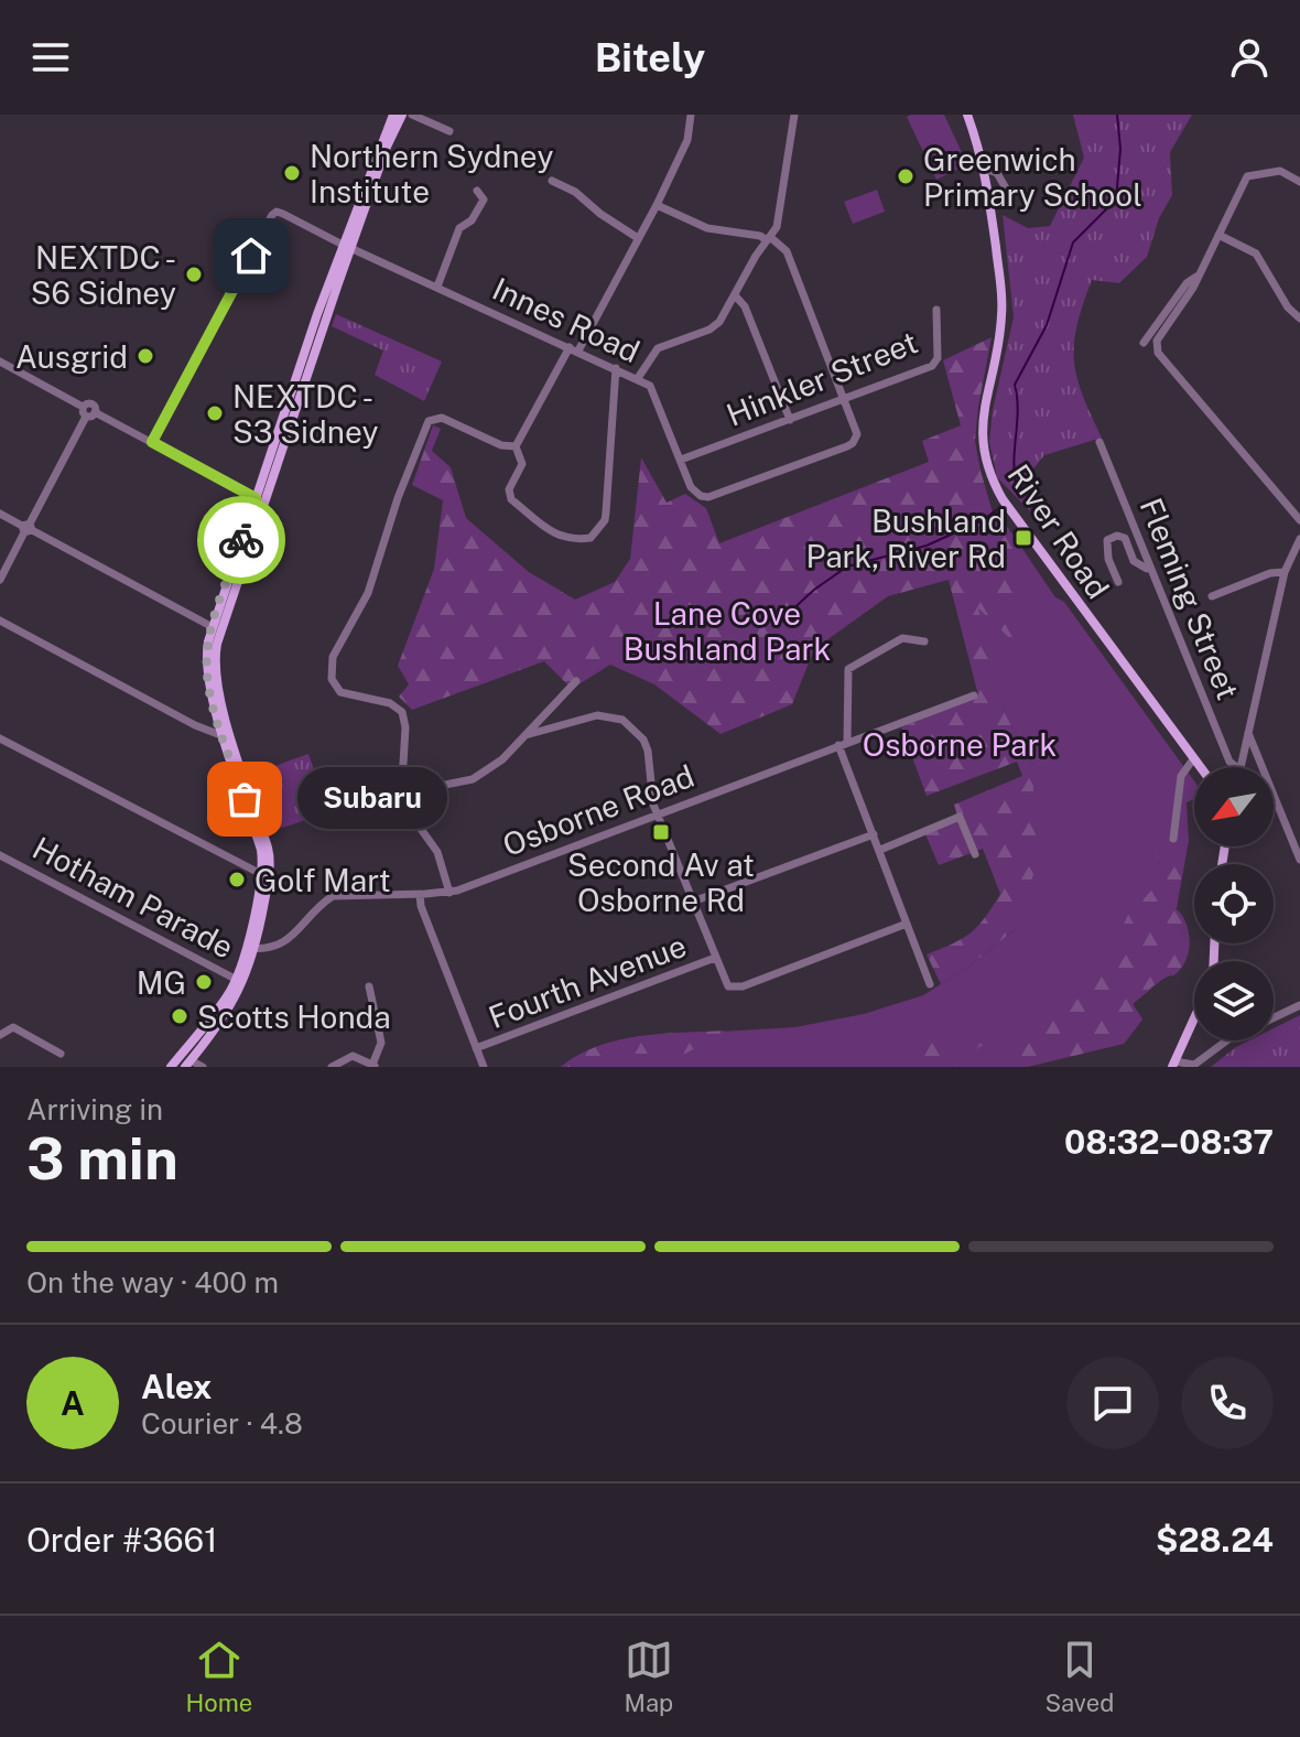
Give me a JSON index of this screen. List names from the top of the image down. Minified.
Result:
{"streets":{"main road":["River Road"],"street":["Innes Road","Hinkler Street","Fleming Street","Osborne Road","Hotham Parade","Fourth Avenue"]},"crossings":[["Innes Road","Hinkler Street"]],"parks":["Lane Cove Bushland Park","Osborne Park"],"places":{"other":["Northern Sydney Institute","Greenwich Primary School","NEXTDC - S6 Sidney","Ausgrid","NEXTDC - S3 Sidney","Subaru","Golf Mart","MG","Scotts Honda"],"transit":["Bushland Park, River Rd","Second Av at Osborne Rd"]},"north":"bottom left","page":{"header":"Bitely","bubble":"Subaru","heading":["3 min","Arriving in","08:32–08:37"],"panel":["Alex","Courier · 4.8","Order #3661","$28.24"],"bar":"On the way · 400 m","round":"A","tabs":["Home","Map","Saved"]}}
